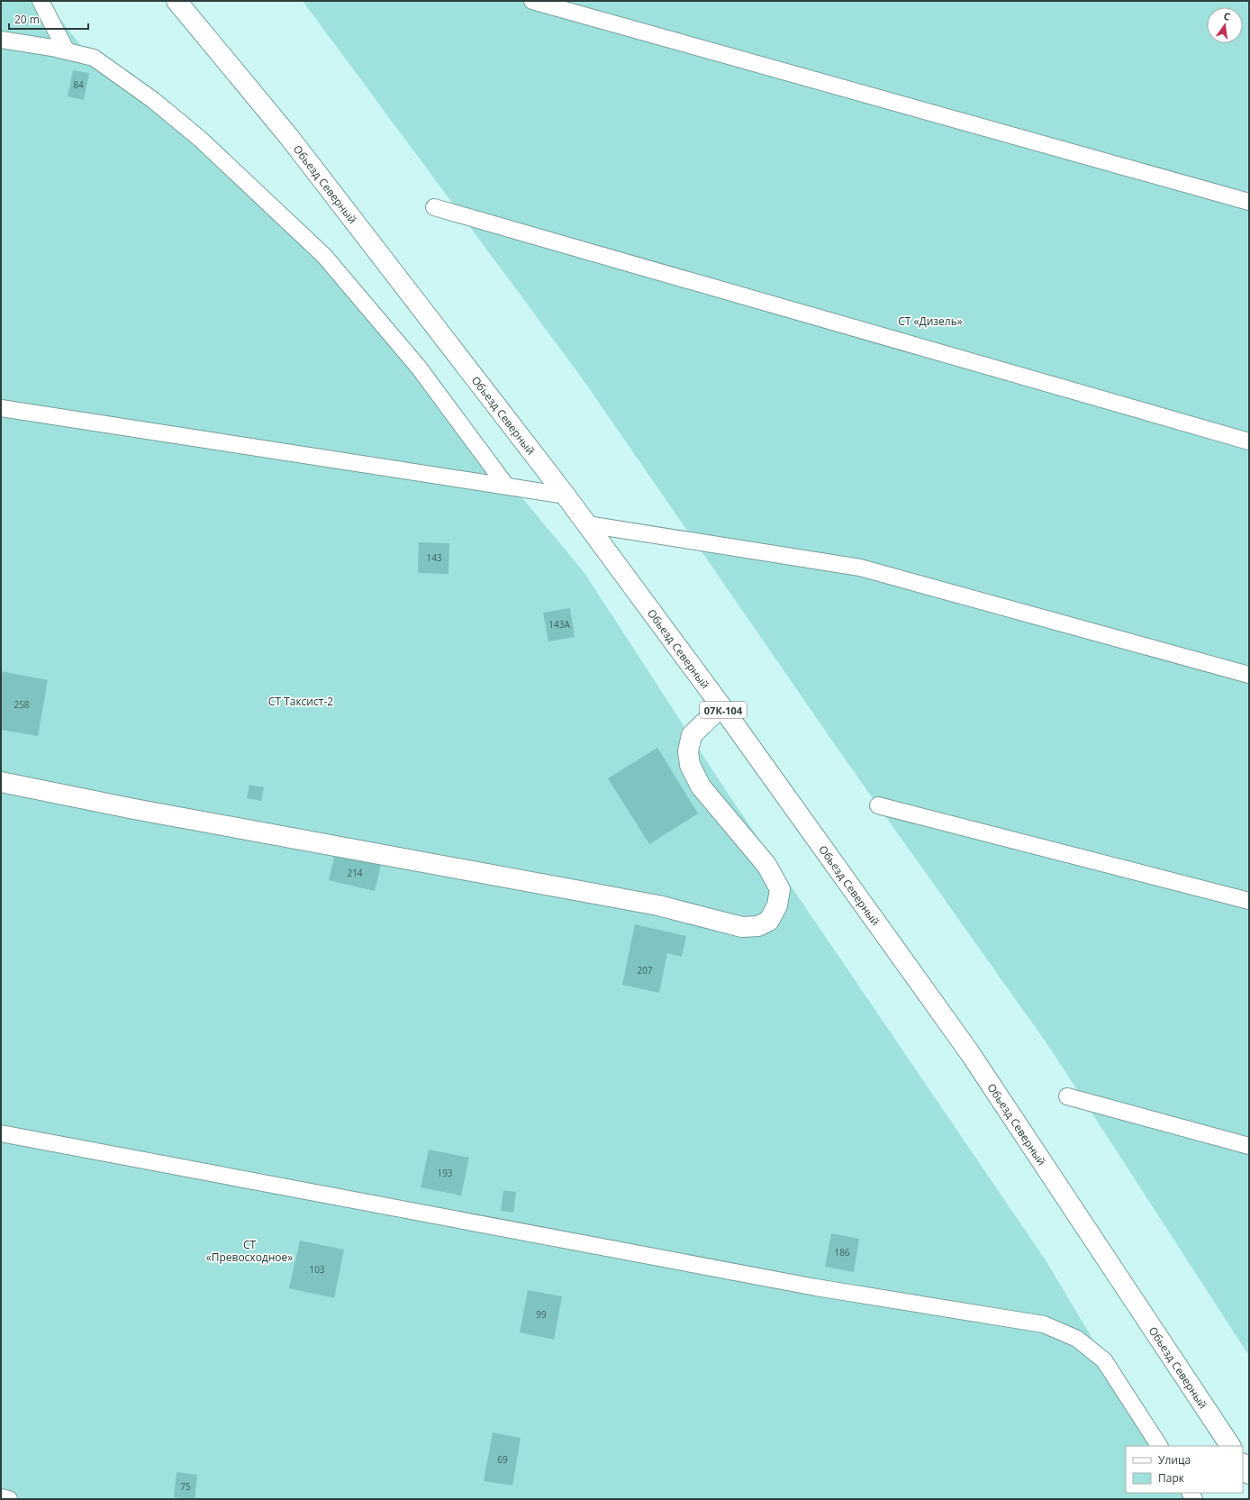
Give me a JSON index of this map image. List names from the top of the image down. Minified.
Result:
{"streets":{"main road":["Обьезд Северный","07К-104"]},"parks":["СТ «Дизель»","СТ Таксист-2","СТ «Превосходное»"],"house_numbers":["84","143","143А","258","214","207","193","186","103","99","69","75"],"legend":["Улица","Парк"],"scale_bar":"20 m","north":"top"}
